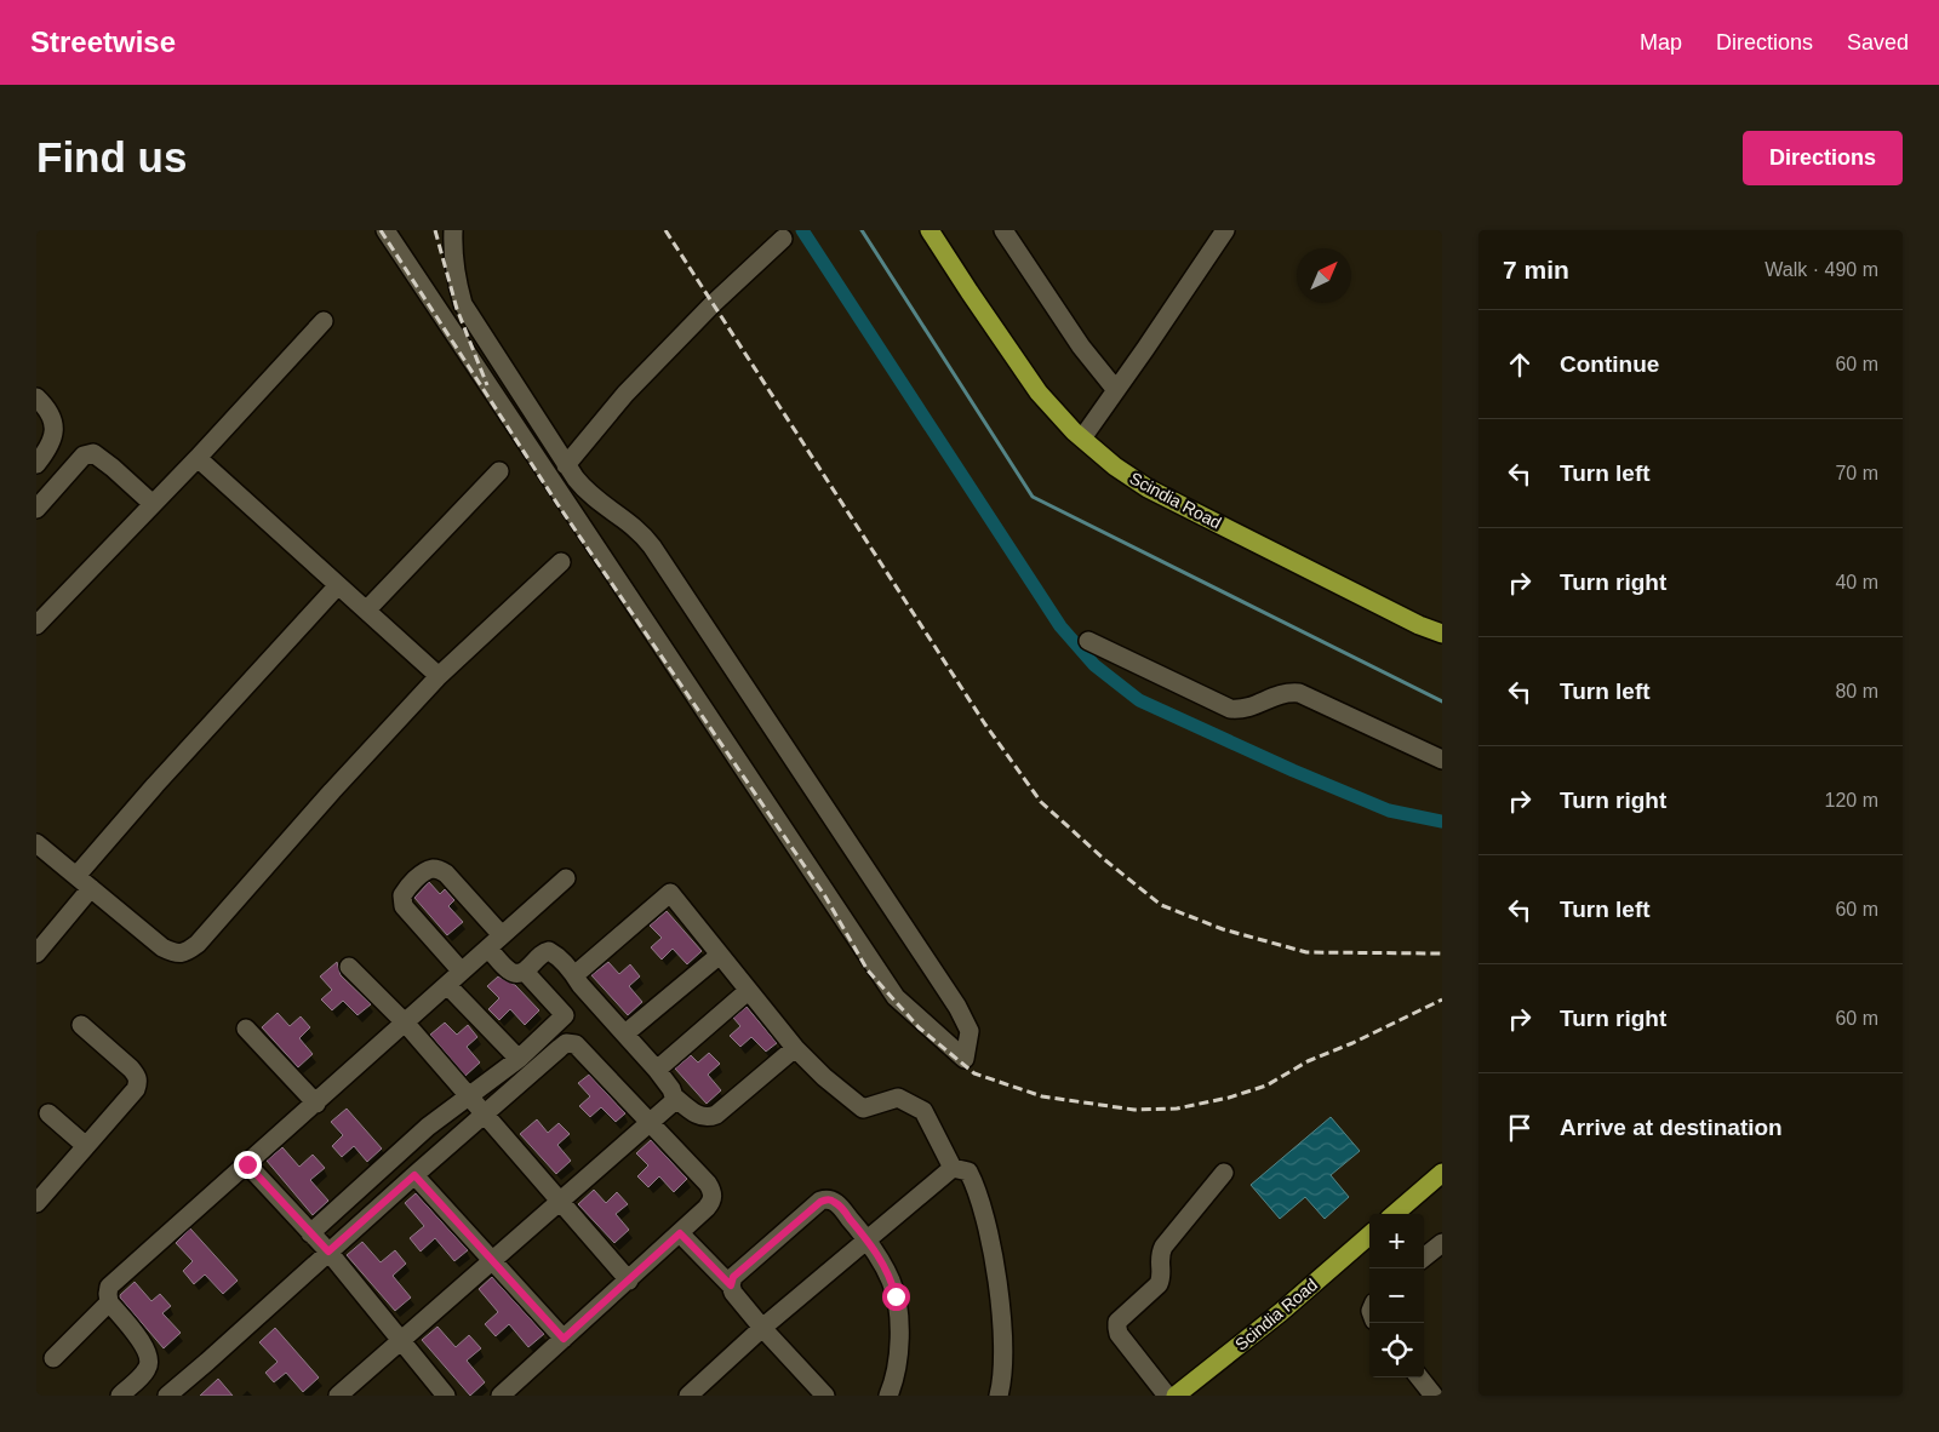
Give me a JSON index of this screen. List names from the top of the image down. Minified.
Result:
{"streets":{"main road":["Scindia Road"]},"north":"top right","page":{"header":"Streetwise","nav":["Map","Directions","Saved"],"buttons":"Directions","title":"Find us","heading":["7 min","Walk · 490 m"],"list":[["Continue","60 m"],["Turn left","70 m"],["Turn right","40 m"],["Turn left","80 m"],["Turn right","120 m"],["Turn left","60 m"],["Turn right","60 m"],"Arrive at destination"],"map_buttons":["+","−"]}}
